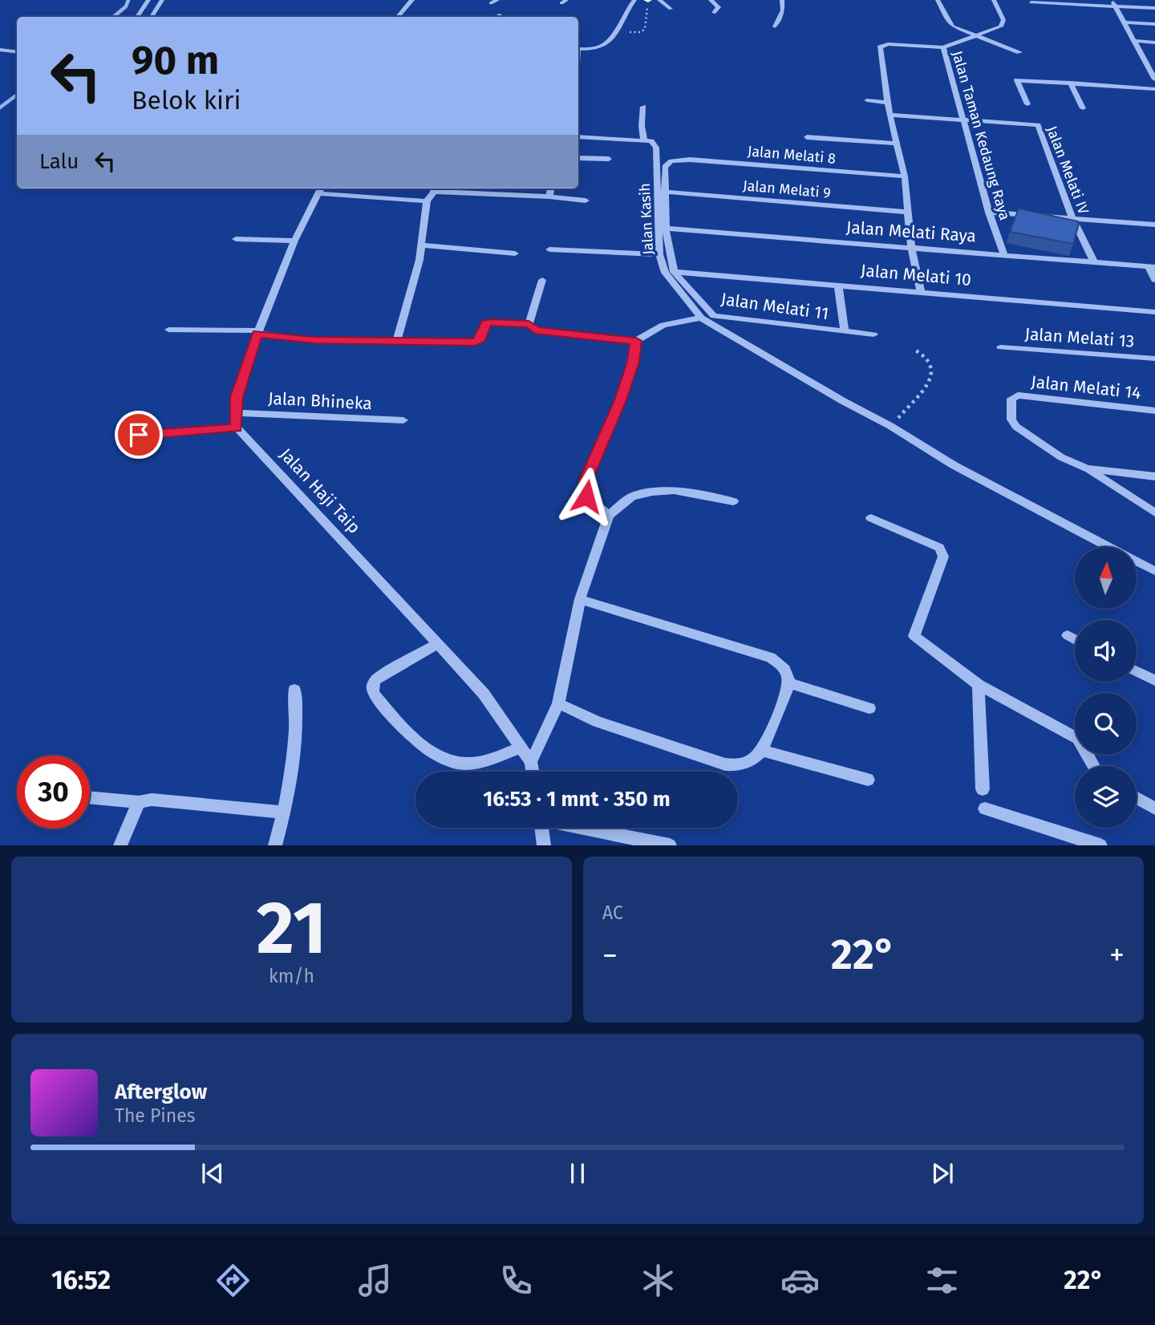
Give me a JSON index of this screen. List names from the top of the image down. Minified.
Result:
{"streets":{"street":["Jalan Taman Kedaung Raya","Jalan Melati 8","Jalan Melati IV","Jalan Melati 9","Jalan Kasih","Jalan Melati Raya","Jalan Melati 10","Jalan Melati 11","Jalan Melati 13","Jalan Melati 14","Jalan Bhineka","Jalan Haji Taip"]},"crossings":[["Jalan Taman Kedaung Raya","Jalan Melati IV"],["Jalan Taman Kedaung Raya","Jalan Melati Raya"],["Jalan Melati 8","Jalan Melati 9"],["Jalan Melati IV","Jalan Melati Raya"],["Jalan Melati 10","Jalan Melati 11"]],"north":"top","page":{"turn":["90 m","Belok kiri"],"then":"Lalu","limit":"30","trip":"16:53 · 1 mnt · 350 m","tile":[["21","km/h"],"AC"],"heat":["−","22°","+"],"song":["Afterglow","The Pines"],"tabs":["16:52","22°"]}}
